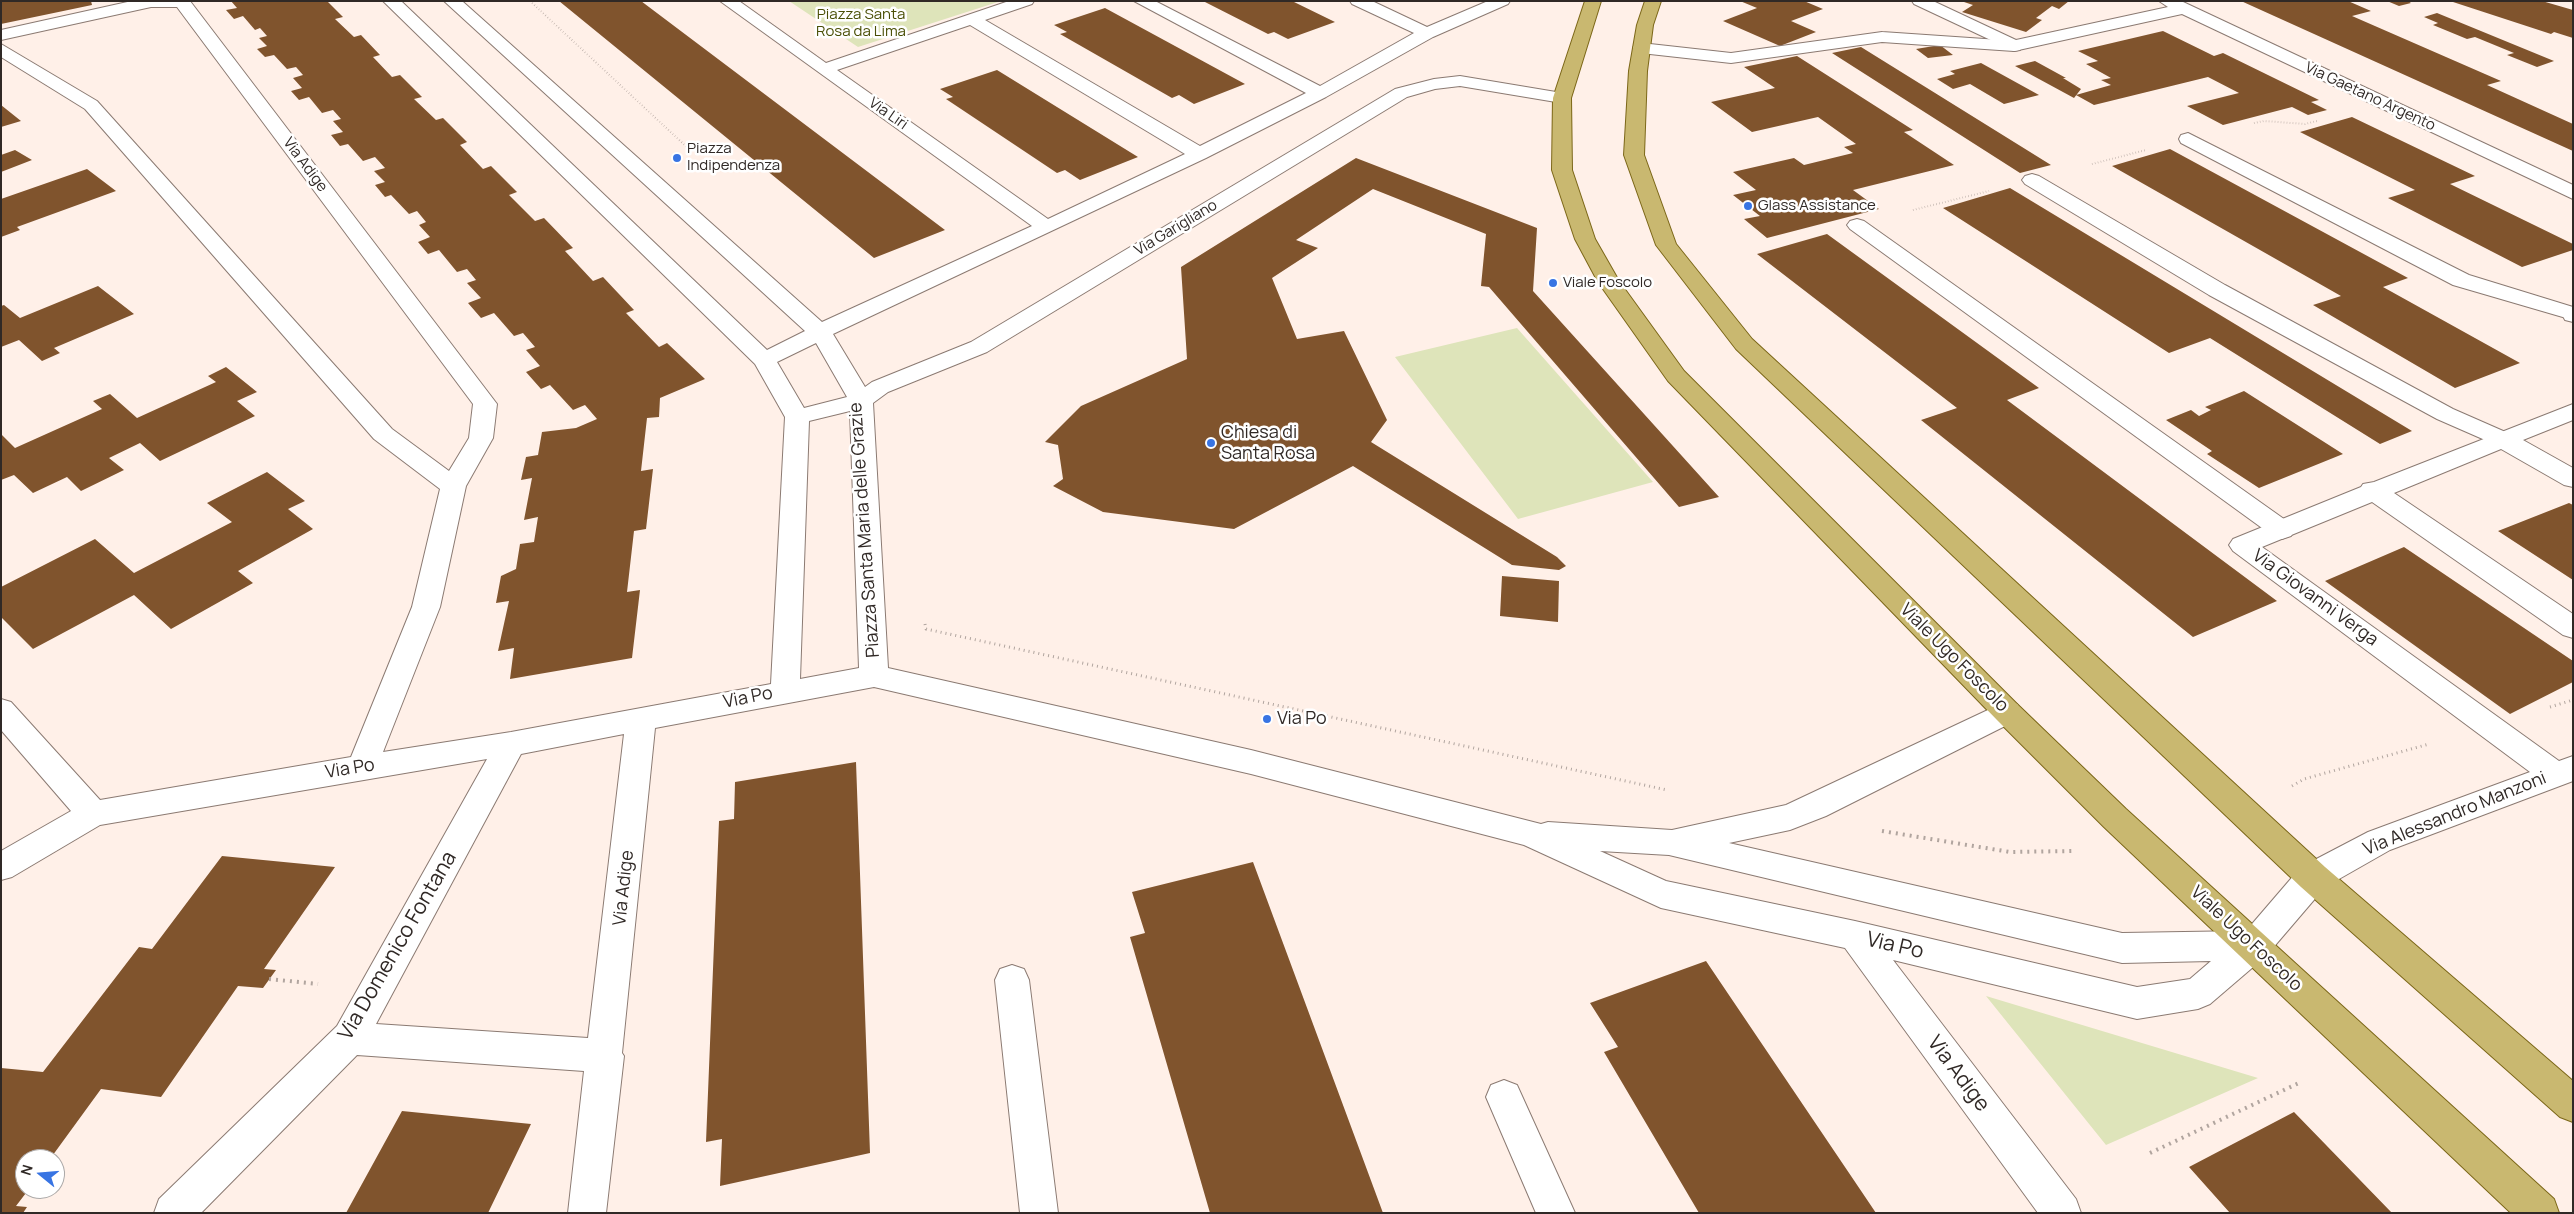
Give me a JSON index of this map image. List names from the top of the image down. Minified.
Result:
{"streets":{"main road":["Viale Ugo Foscolo"],"street":["Via Gaetano Argento","Via Liri","Via Adige","Via Garigliano","Piazza Santa Maria delle Grazie","Via Giovanni Verga","Via Po","Via Alessandro Manzoni","Via Domenico Fontana"]},"crossings":[["Via Adige","Via Po"],["Via Garigliano","Piazza Santa Maria delle Grazie"],["Via Garigliano","Viale Ugo Foscolo"],["Piazza Santa Maria delle Grazie","Via Po"],["Via Giovanni Verga","Via Alessandro Manzoni"],["Viale Ugo Foscolo","Via Po"],["Via Po","Via Alessandro Manzoni"],["Via Po","Via Domenico Fontana"]],"parks":["Piazza Santa Rosa da Lima"],"places":["Piazza Indipendenza","Glass Assistance","Viale Foscolo","Chiesa di Santa Rosa","Via Po"],"north":"left"}
